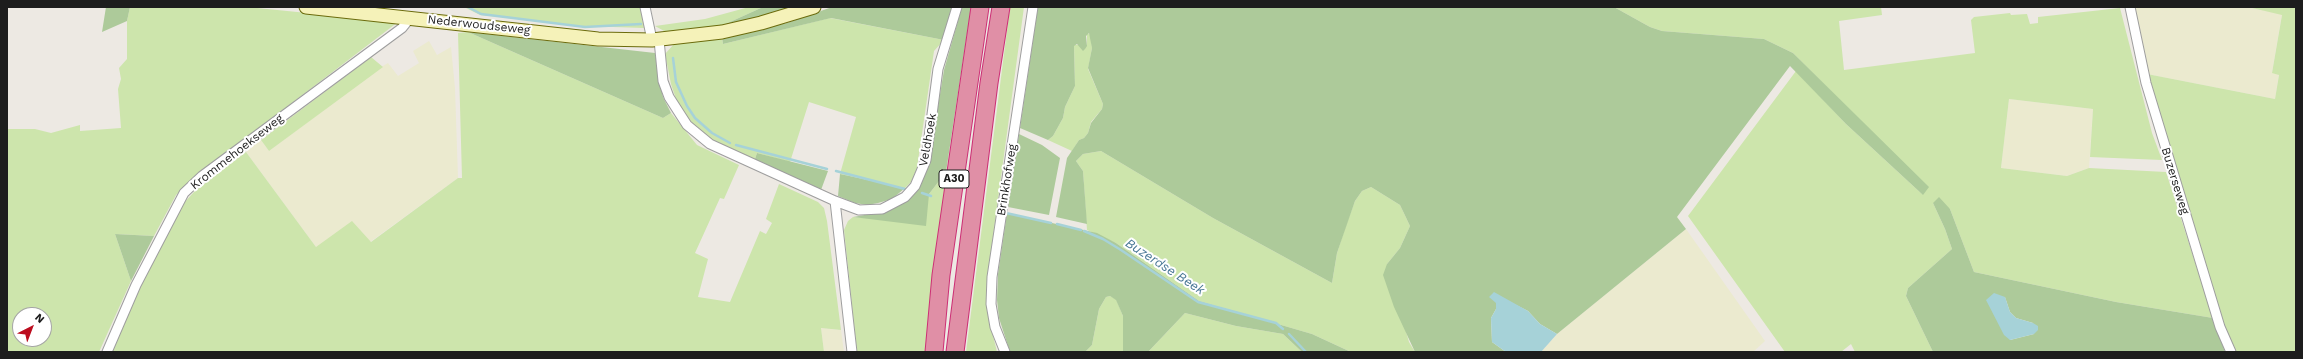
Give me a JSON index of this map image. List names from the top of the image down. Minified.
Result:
{"streets":{"highway":["A30"],"street":["Nederwoudseweg","Veldhoek","Krommehoekseweg","Brinkhofweg","Buzerseweg"]},"crossings":[["Nederwoudseweg","Veldhoek"],["Nederwoudseweg","Krommehoekseweg"]],"water":["Buzerdse Beek"],"north":"top right"}
